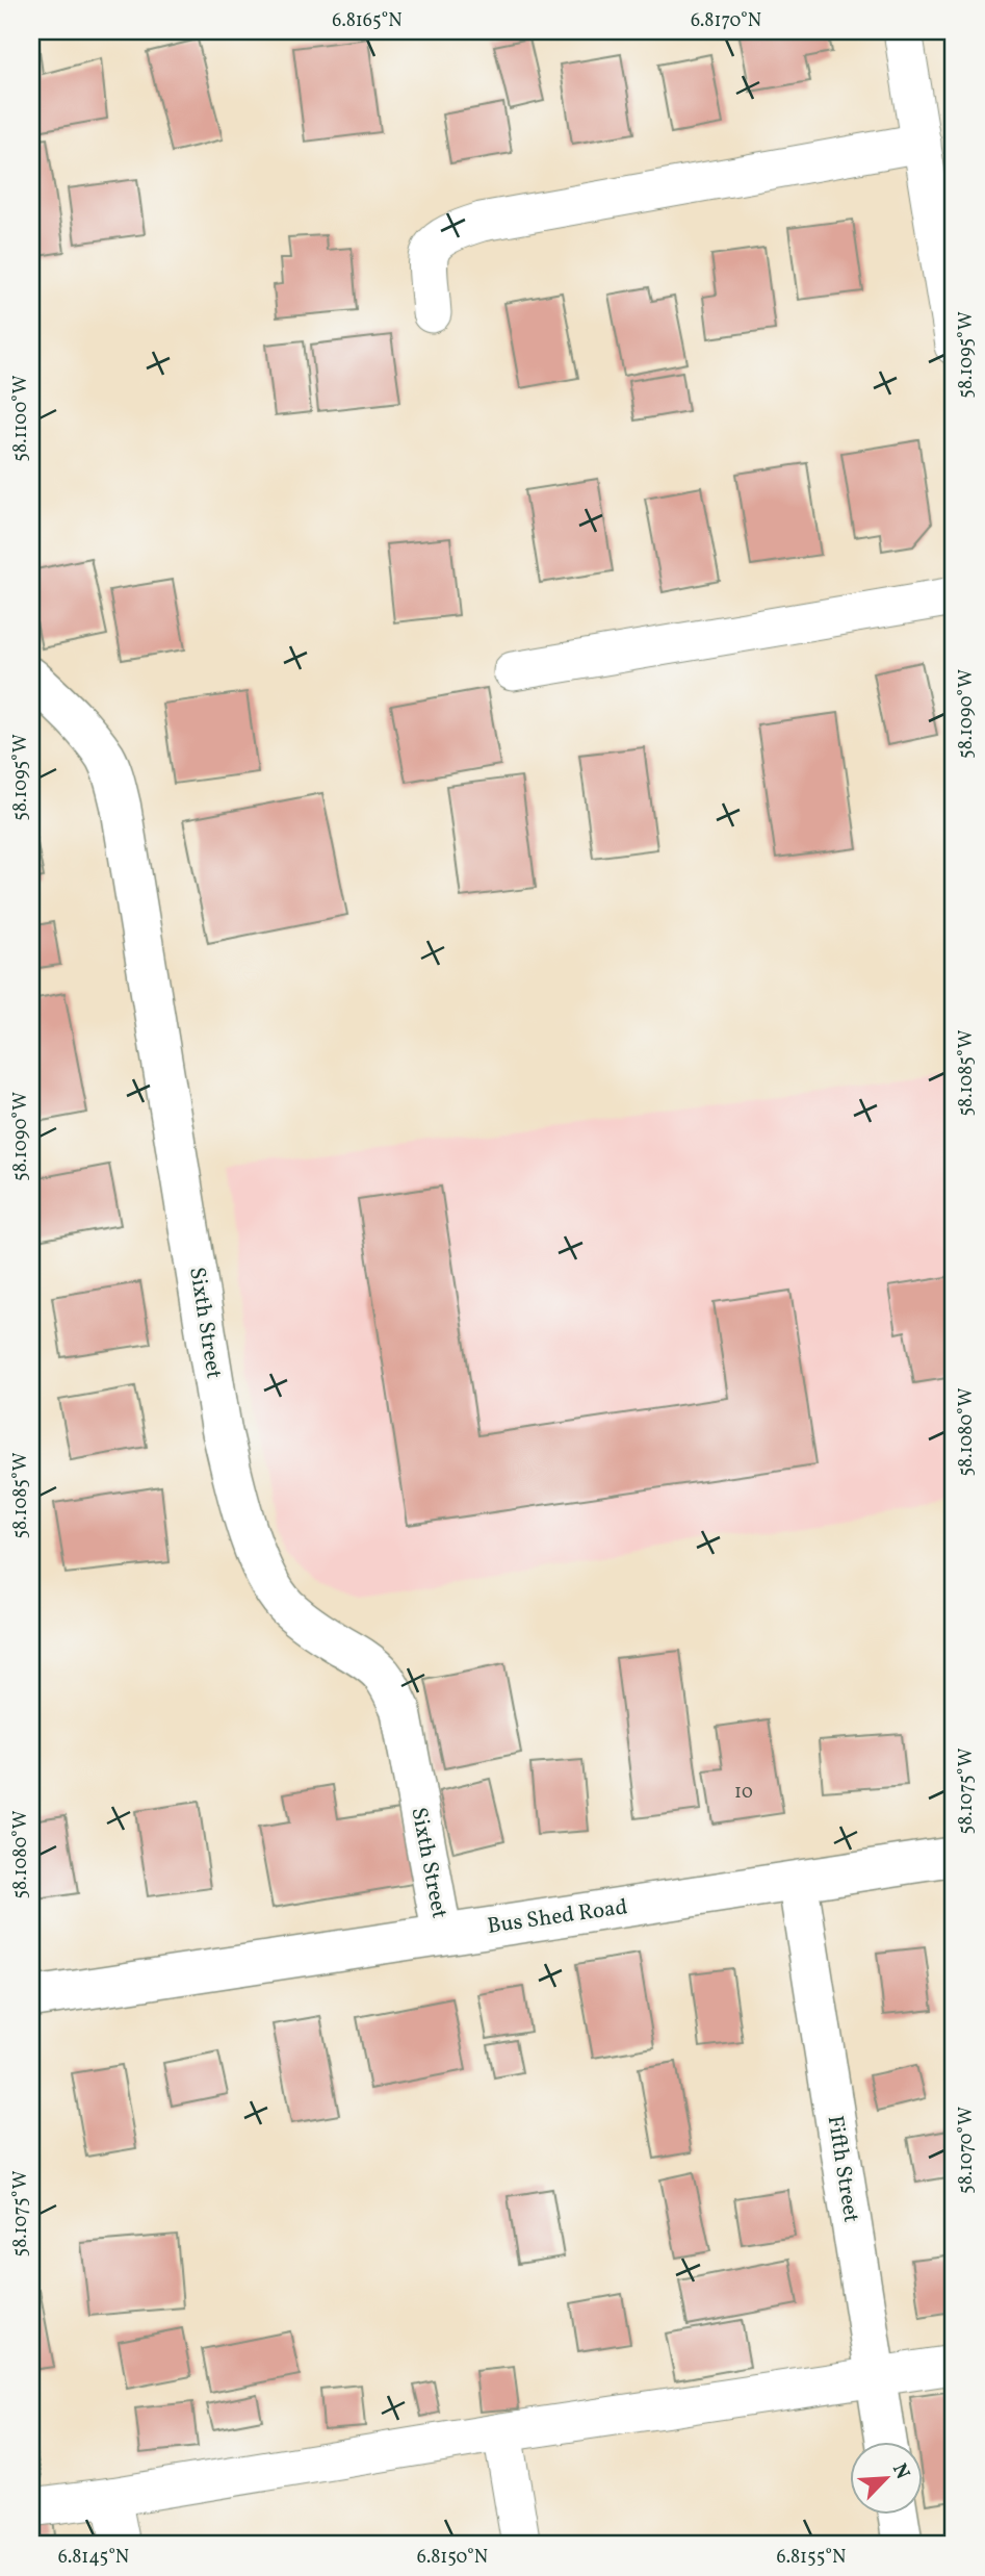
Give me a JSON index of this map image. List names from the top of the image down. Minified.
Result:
{"streets":{"street":["Sixth Street","Bus Shed Road","Fifth Street"]},"crossings":[["Sixth Street","Bus Shed Road"],["Bus Shed Road","Fifth Street"]],"house_numbers":["10"],"north":"top right","coordinates":["6.8165°N","6.8170°N","58.1095°W","58.1100°W","58.1090°W","58.1085°W","58.1080°W","58.1075°W","58.1070°W","6.8145°N","6.8150°N","6.8155°N"]}
